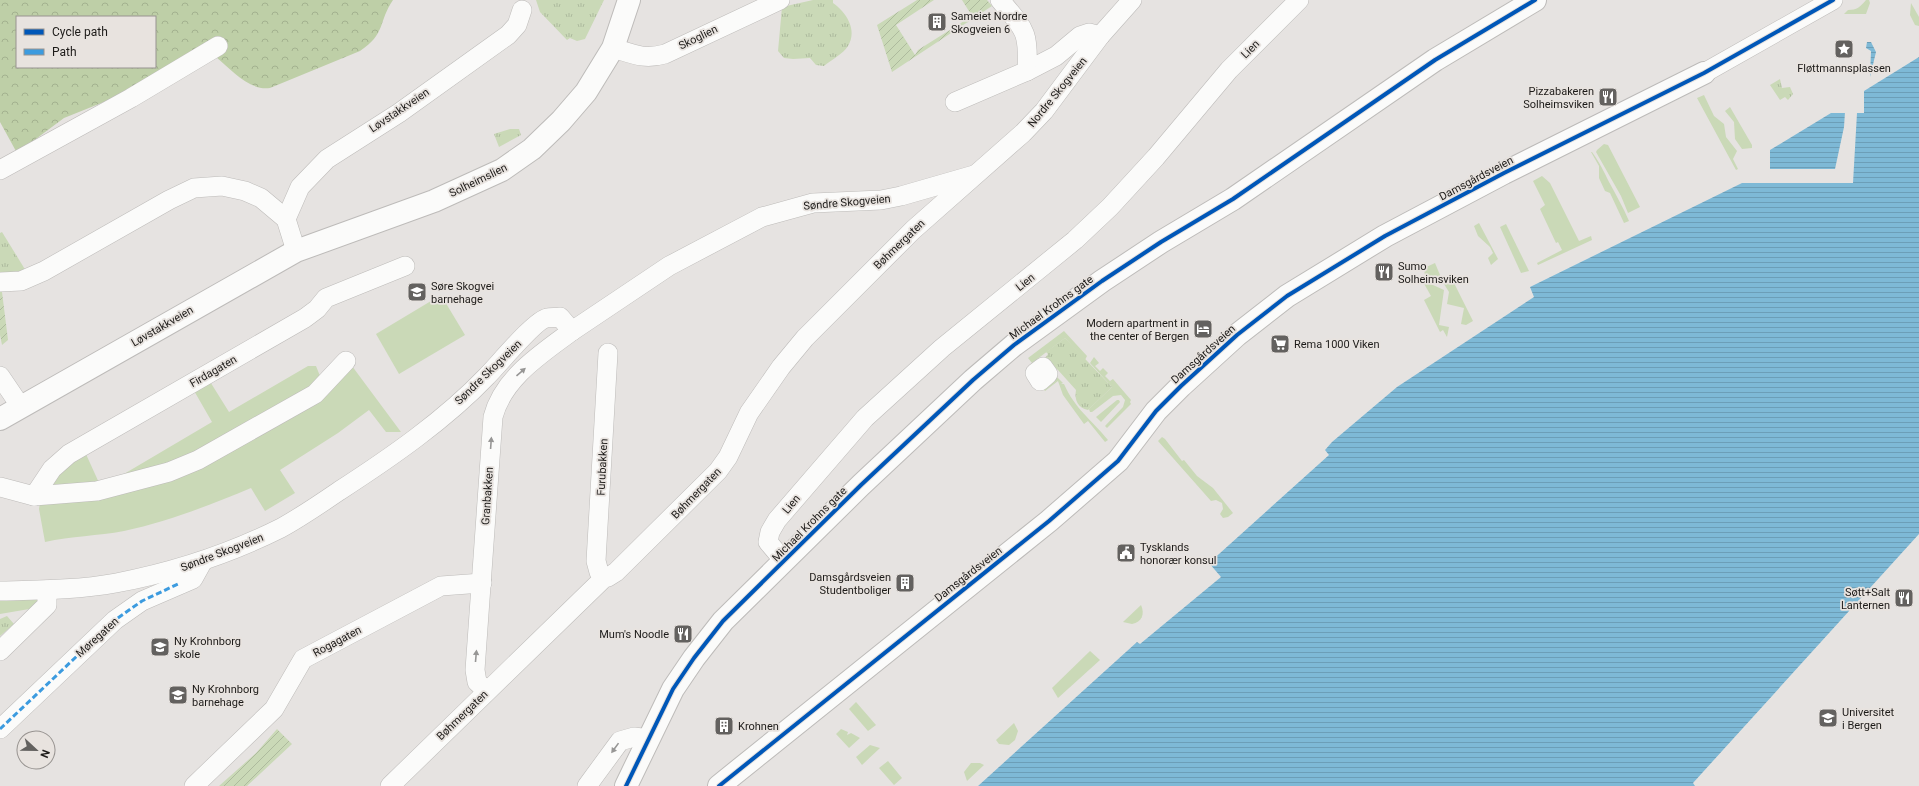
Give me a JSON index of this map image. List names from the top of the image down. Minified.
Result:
{"streets":{"street":["Skoglien","Lien","Nordre Skogveien","Løvstakkveien","Damsgårdsveien","Solheimslien","Søndre Skogveien","Bøhmergaten","Michael Krohns gate","Firdagaten","Furubakken","Granbakken","Møregaten","Rogagaten"]},"crossings":[["Skoglien","Solheimslien"],["Lien","Michael Krohns gate"],["Nordre Skogveien","Søndre Skogveien"],["Nordre Skogveien","Bøhmergaten"],["Løvstakkveien","Solheimslien"],["Søndre Skogveien","Bøhmergaten"],["Søndre Skogveien","Granbakken"],["Søndre Skogveien","Møregaten"],["Bøhmergaten","Furubakken"],["Bøhmergaten","Granbakken"],["Granbakken","Rogagaten"]],"one_way":["Granbakken"],"places":{"building":["Sameiet Nordre Skogveien 6","Damsgårdsveien Studentboliger","Krohnen"],"place":["Fløttmannsplassen"],"restaurant":["Pizzabakeren Solheimsviken","Sumo Solheimsviken","Søtt+Salt Lanternen","Mum's Noodle"],"school or university":["Søre Skogvei barnehage","Ny Krohnborg skole","Ny Krohnborg barnehage","Universitet i Bergen"],"hotel":["Modern apartment in the center of Bergen"],"supermarket":["Rema 1000 Viken"],"public building":["Tysklands honorær konsul"]},"legend":["Cycle path","Path"],"north":"right"}
